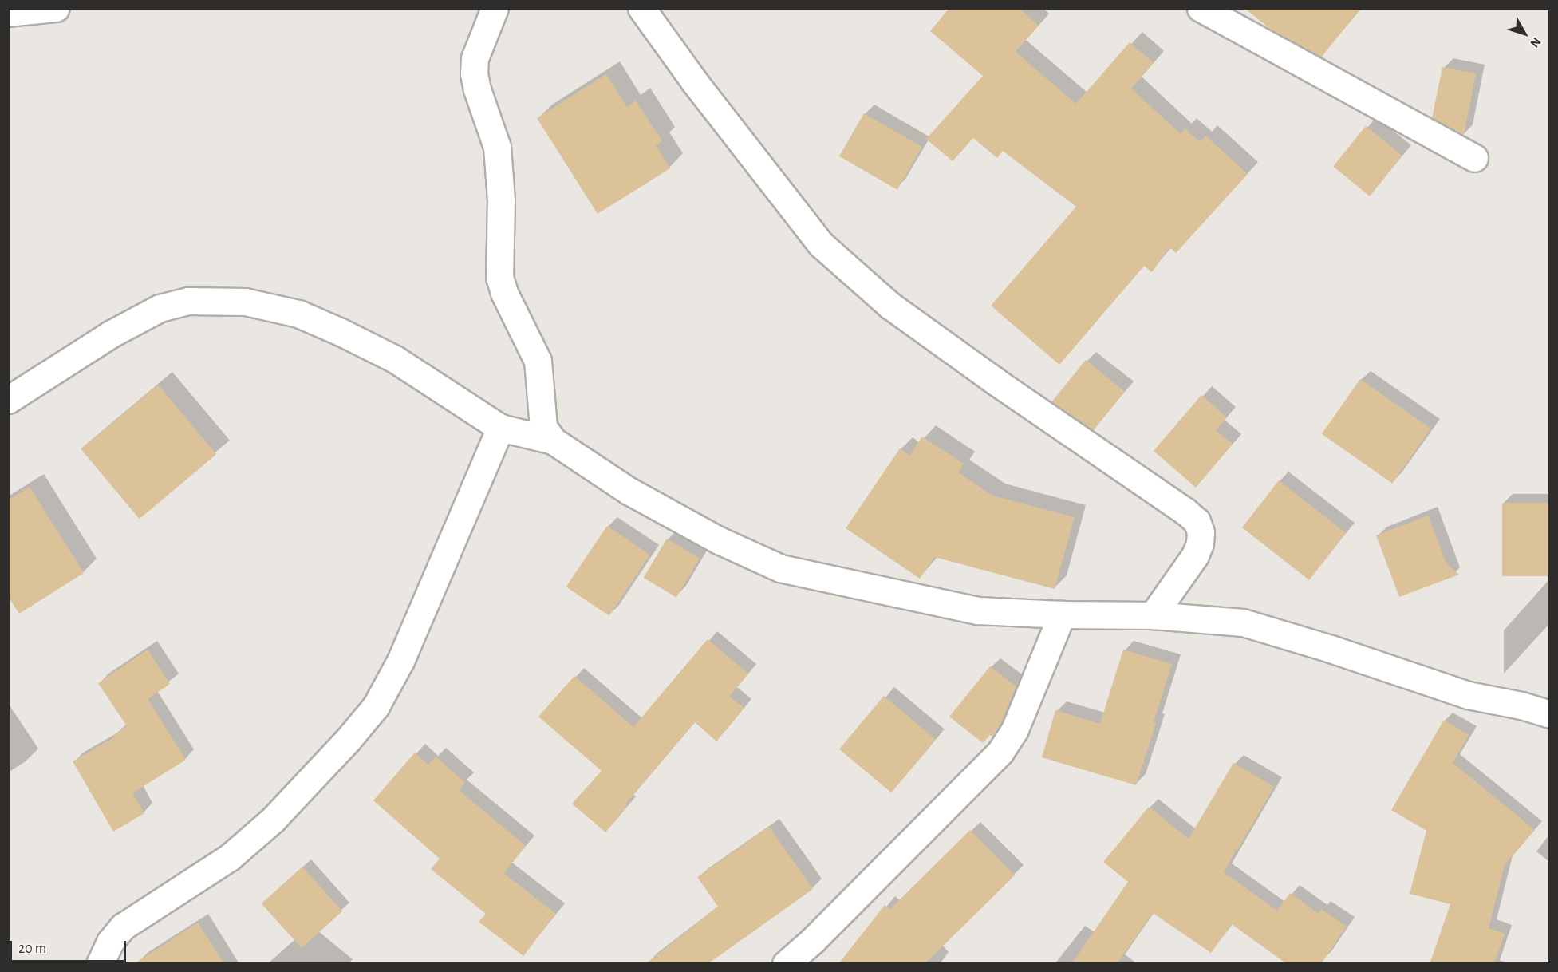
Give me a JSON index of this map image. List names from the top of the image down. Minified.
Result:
{"scale_bar":"20 m","north":"bottom right"}
